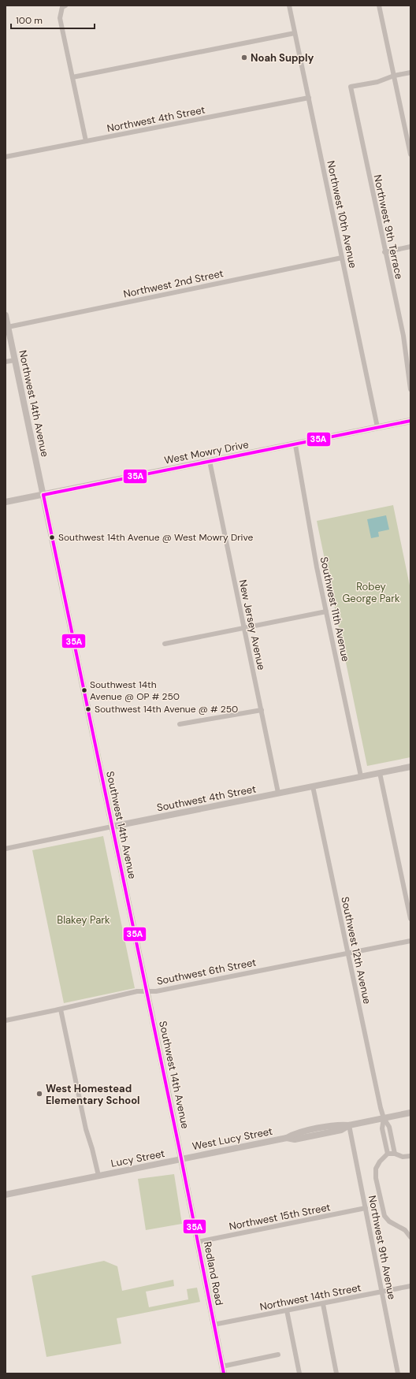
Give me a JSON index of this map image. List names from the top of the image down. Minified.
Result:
{"streets":{"street":["Northwest 4th Street","Northwest 10th Avenue","Northwest 9th Terrace","Northwest 2nd Street","Northwest 14th Avenue","West Mowry Drive","Southwest 11th Avenue","New Jersey Avenue","Southwest 4th Street","Southwest 14th Avenue","Southwest 12th Avenue","Southwest 6th Street","West Lucy Street","Lucy Street","Northwest 15th Street","Northwest 9th Avenue","Redland Road","Northwest 14th Street"]},"crossings":[["Northwest 4th Street","Northwest 10th Avenue"],["Northwest 10th Avenue","Northwest 2nd Street"],["Northwest 10th Avenue","West Mowry Drive"],["Northwest 2nd Street","Northwest 14th Avenue"],["Northwest 14th Avenue","West Mowry Drive"],["Northwest 14th Avenue","Southwest 14th Avenue"],["West Mowry Drive","Southwest 11th Avenue"],["West Mowry Drive","New Jersey Avenue"],["West Mowry Drive","Southwest 14th Avenue"],["Southwest 11th Avenue","Southwest 4th Street"],["New Jersey Avenue","Southwest 4th Street"],["Southwest 4th Street","Southwest 14th Avenue"],["Southwest 4th Street","Southwest 12th Avenue"],["Southwest 14th Avenue","Southwest 6th Street"],["Southwest 14th Avenue","West Lucy Street"],["Southwest 14th Avenue","Lucy Street"],["Southwest 14th Avenue","Redland Road"],["Southwest 12th Avenue","Southwest 6th Street"],["Southwest 12th Avenue","West Lucy Street"],["West Lucy Street","Lucy Street"],["West Lucy Street","Northwest 9th Avenue"],["West Lucy Street","Redland Road"],["Lucy Street","Redland Road"],["Northwest 15th Street","Northwest 9th Avenue"],["Northwest 15th Street","Redland Road"],["Northwest 9th Avenue","Northwest 14th Street"],["Redland Road","Northwest 14th Street"]],"parks":["Robey George Park","Blakey Park"],"places":["Noah Supply","Southwest 14th Avenue @ West Mowry Drive","Southwest 14th Avenue @ OP # 250","Southwest 14th Avenue @ # 250","West Homestead Elementary School"],"lines":["transit line 35A"],"scale_bar":"100 m"}
